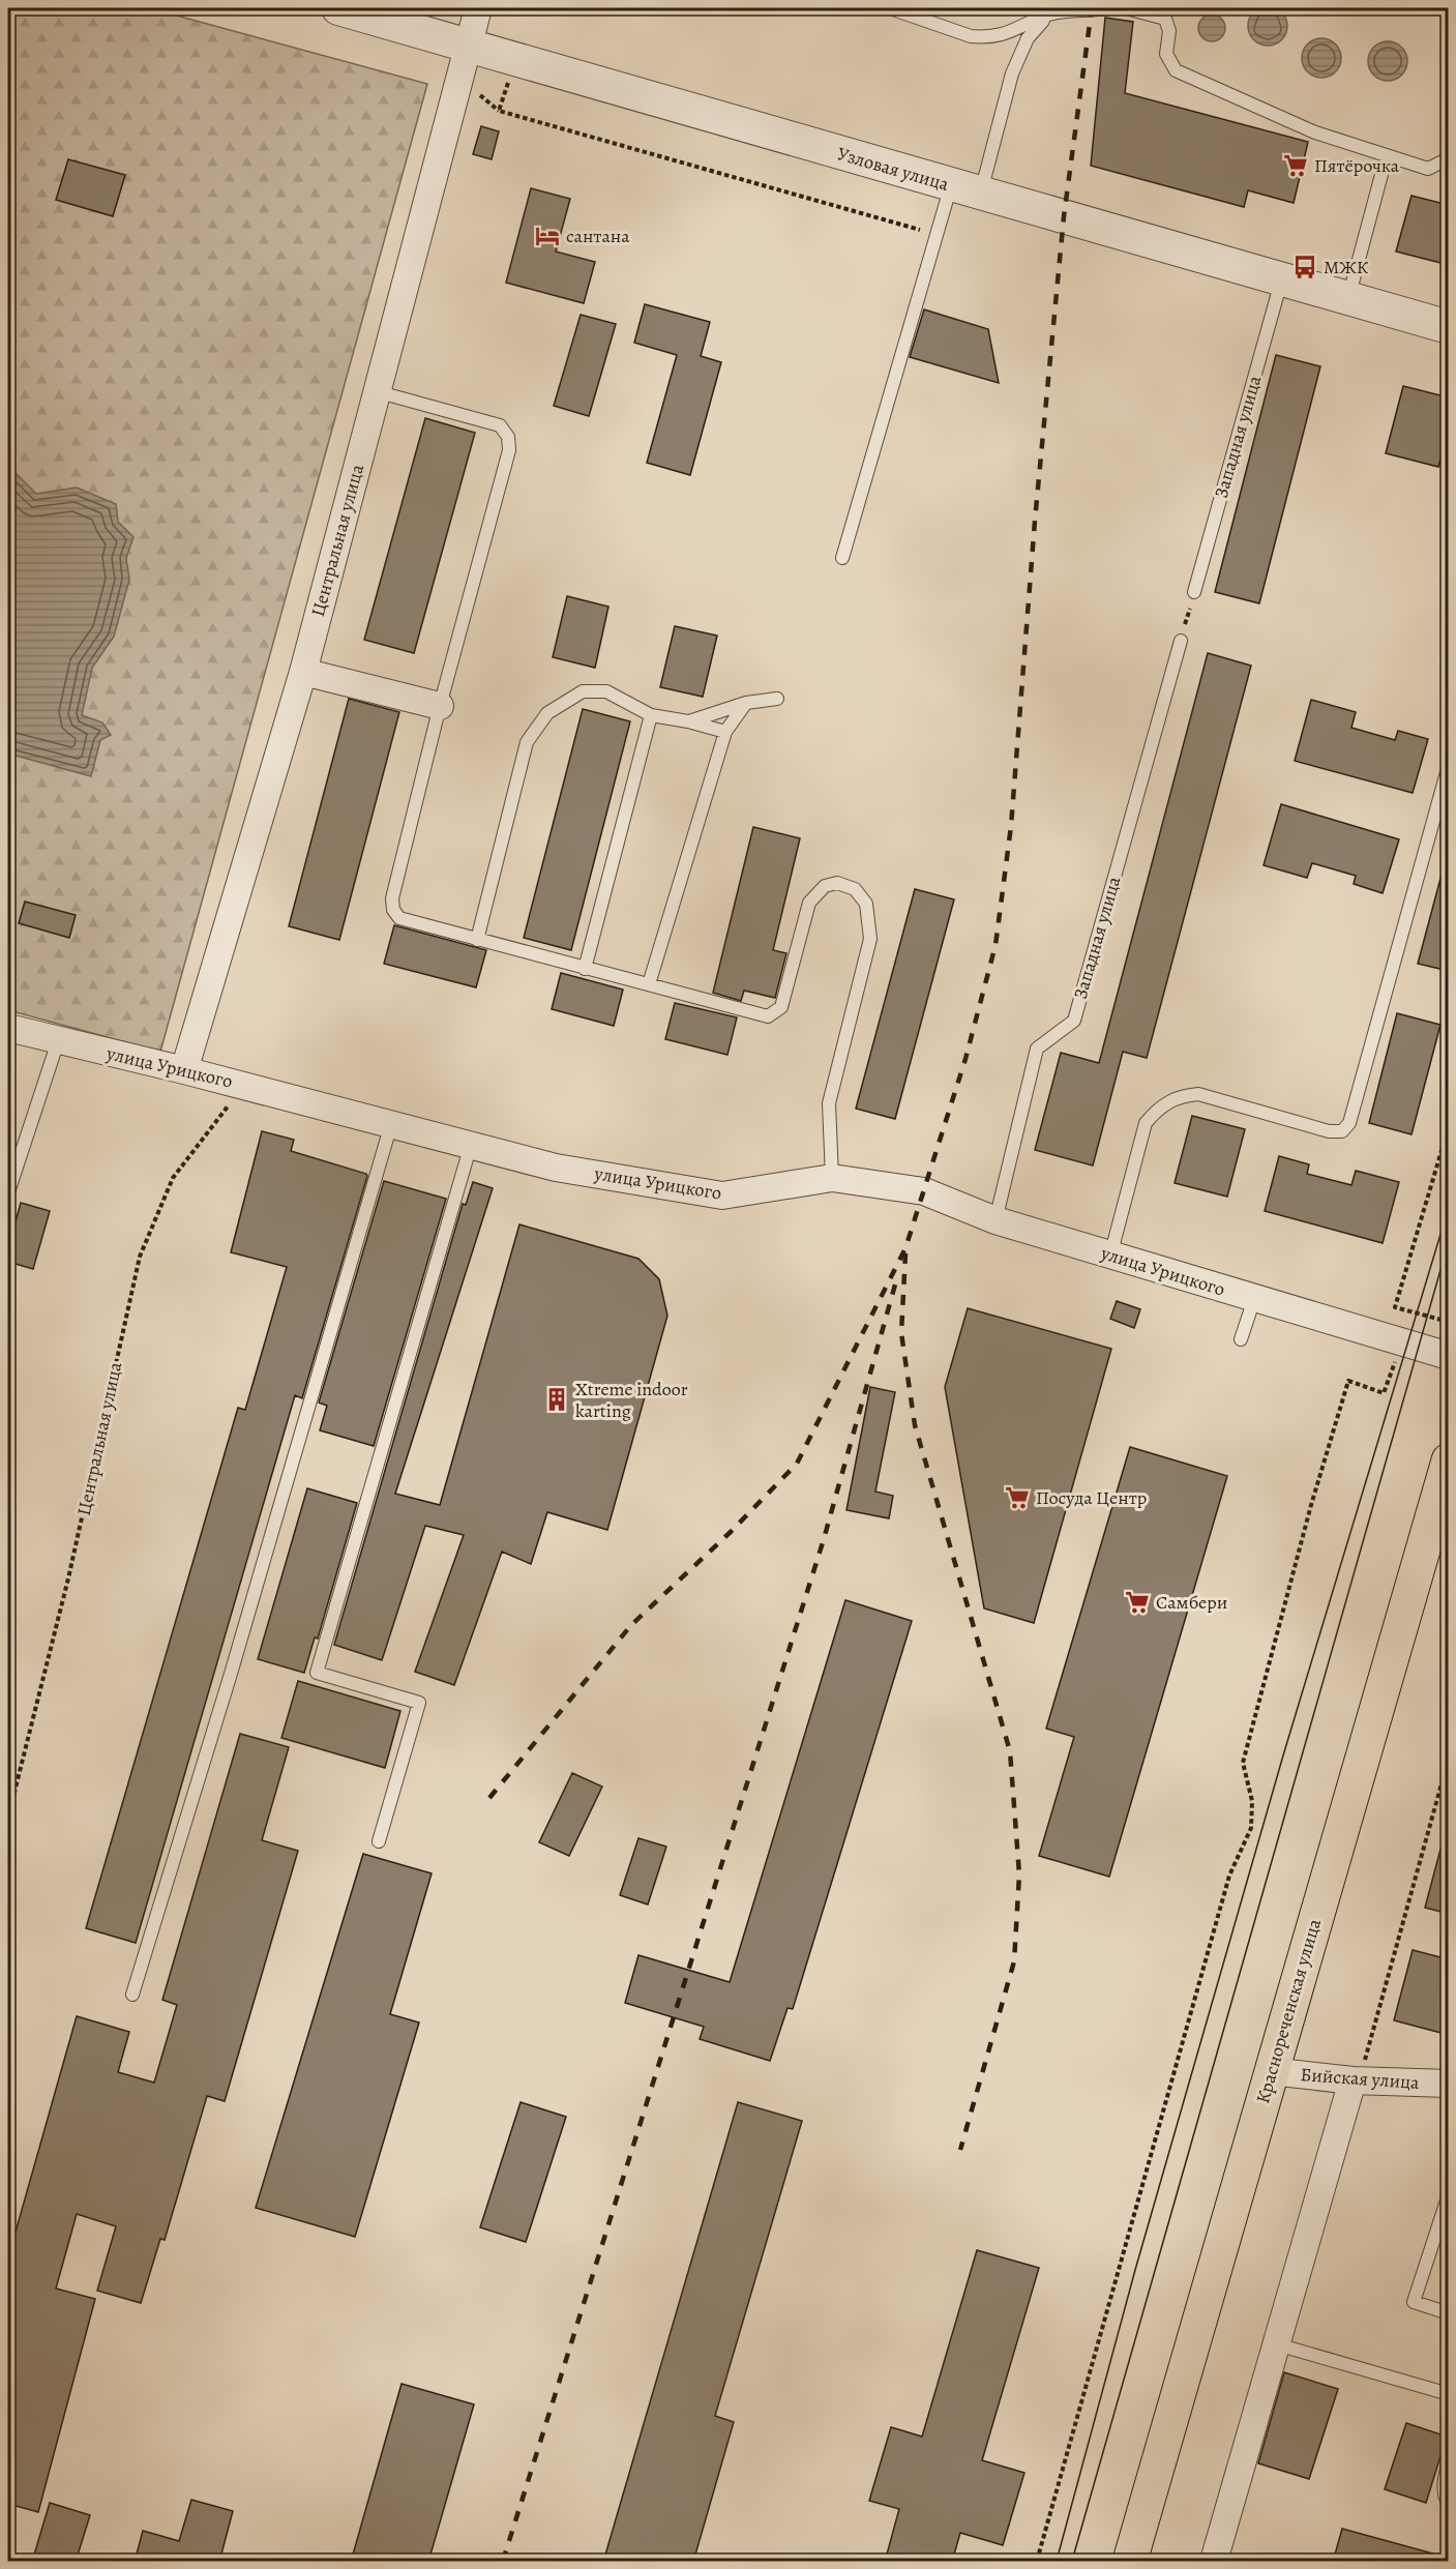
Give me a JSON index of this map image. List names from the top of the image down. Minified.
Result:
{"streets":{"main road":["Краснореченская улица"],"street":["Узловая улица","Центральная улица","улица Урицкого","Бийская улица"],"lane":["Западная улица"]},"crossings":[["Узловая улица","Западная улица"],["Узловая улица","Центральная улица"],["Западная улица","улица Урицкого"],["Центральная улица","улица Урицкого"],["Краснореченская улица","Бийская улица"]],"places":{"supermarket":["Пятёрочка","Посуда Центр","Самбери"],"hotel":["сантана"],"bus stop":["МЖК"],"building":["Xtreme indoor karting"]}}
